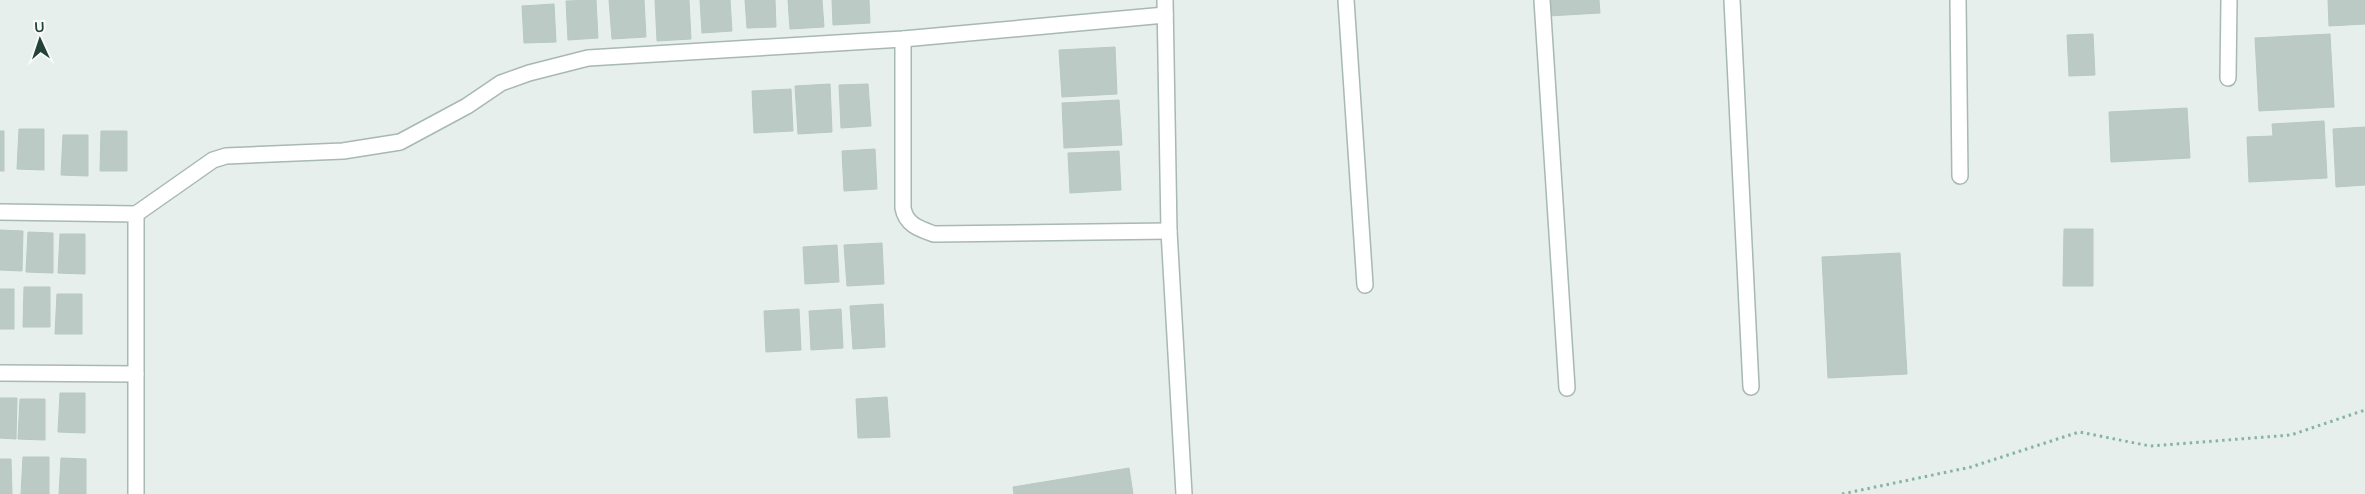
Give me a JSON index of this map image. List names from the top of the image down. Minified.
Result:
{"north":"top"}
